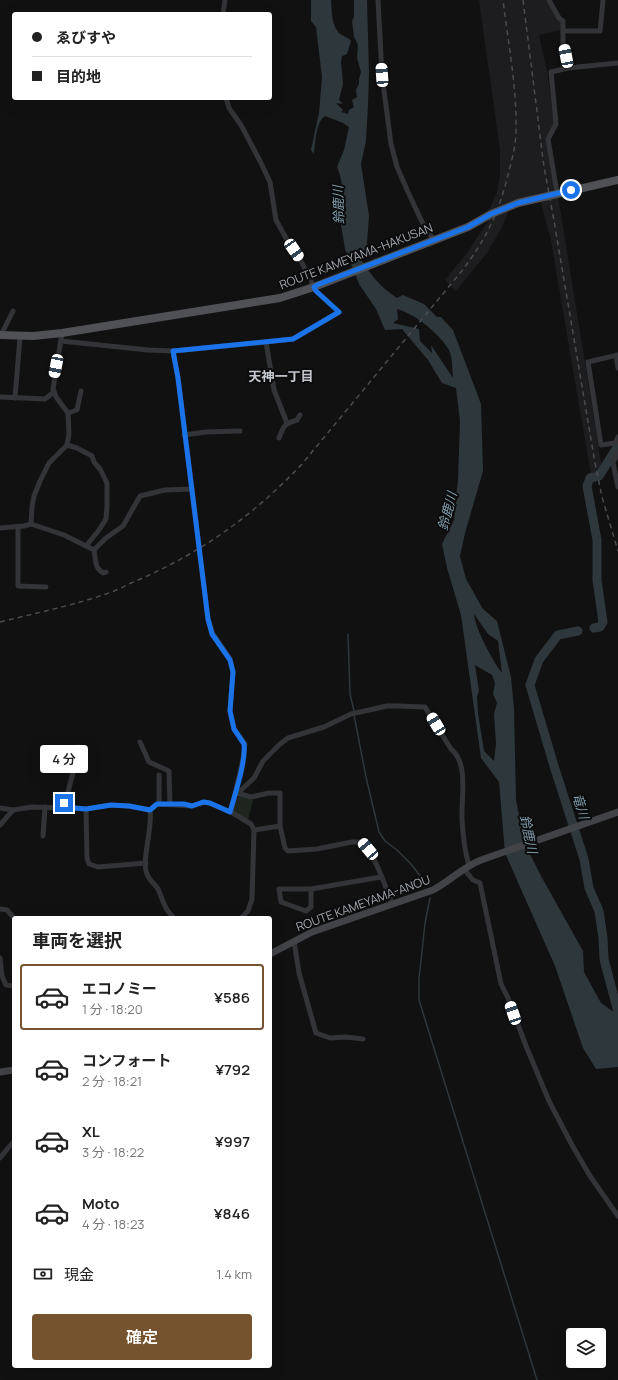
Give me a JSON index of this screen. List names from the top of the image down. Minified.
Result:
{"streets":{"main road":["ROUTE KAMEYAMA-HAKUSAN","ROUTE KAMEYAMA-ANOU"]},"districts":["天神一丁目"],"water":["鈴鹿川","竜川"],"page":{"banner":["ゑびすや","目的地"],"bubble":"4 分","heading":"車両を選択","list":[{"name":"エコノミー","note":"1 分 · 18:20","value":"¥586"},{"name":"コンフォート","note":"2 分 · 18:21","value":"¥792"},{"name":"XL","note":"3 分 · 18:22","value":"¥997"},{"name":"Moto","note":"4 分 · 18:23","value":"¥846"}],"pay":["現金","1.4 km"],"buttons":"確定"}}
